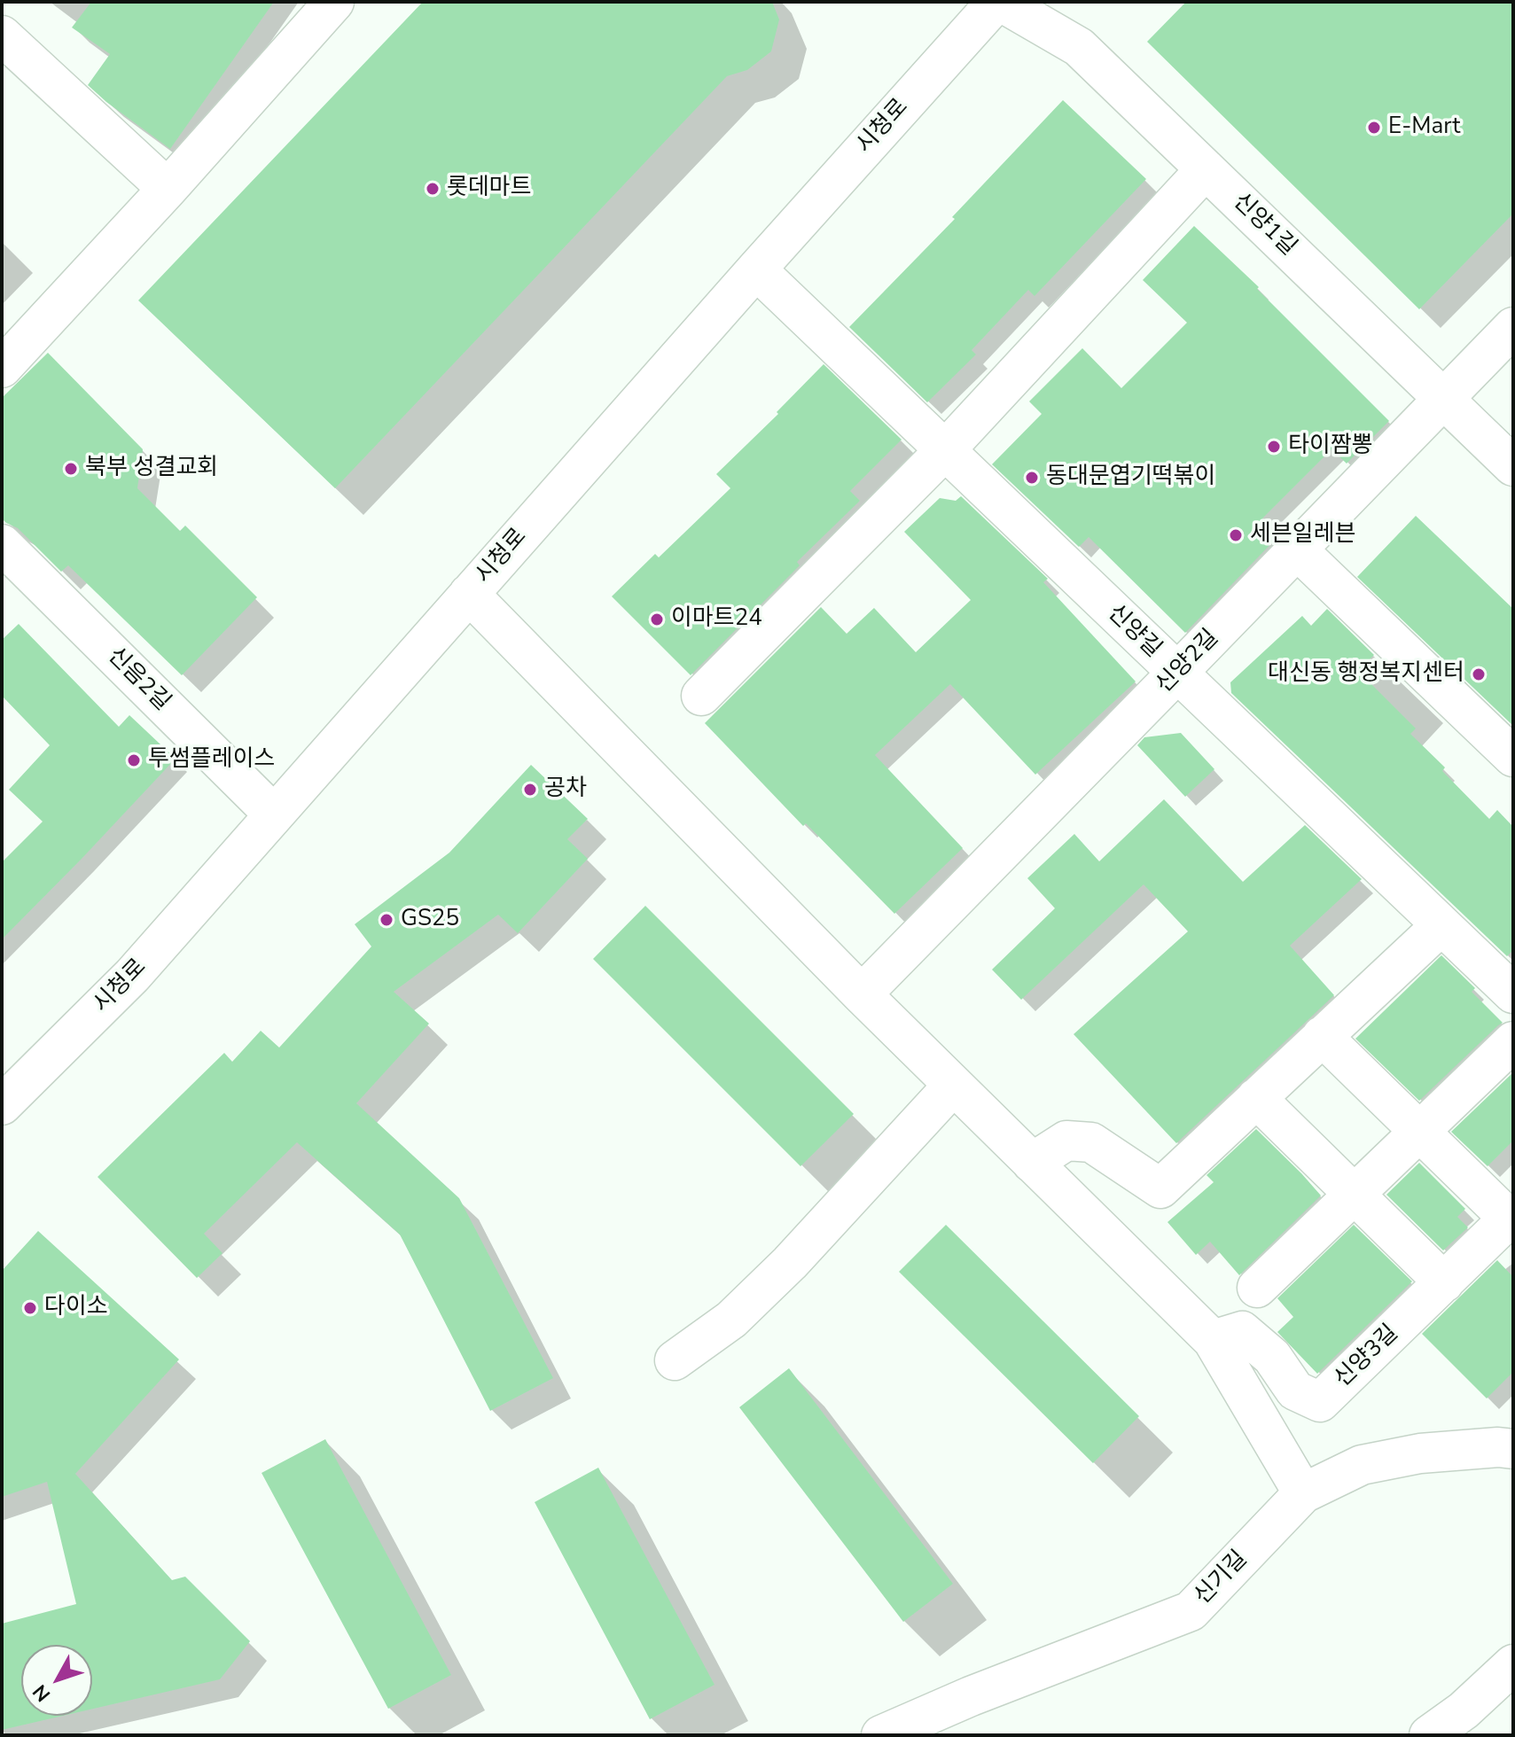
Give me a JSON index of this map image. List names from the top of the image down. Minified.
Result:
{"streets":{"street":["시청로","신양1길","신양길","신양2길","신음2길","신양3길","신기길"]},"crossings":[["시청로","신양1길"],["시청로","신양길"],["시청로","신음2길"],["신양1길","신양2길"],["신양길","신양2길"]],"places":["E-Mart","롯데마트","타이짬뽕","북부 성결교회","동대문엽기떡볶이","세븐일레븐","이마트24","대신동 행정복지센터","투썸플레이스","공차","GS25","다이소"],"north":"bottom left"}
